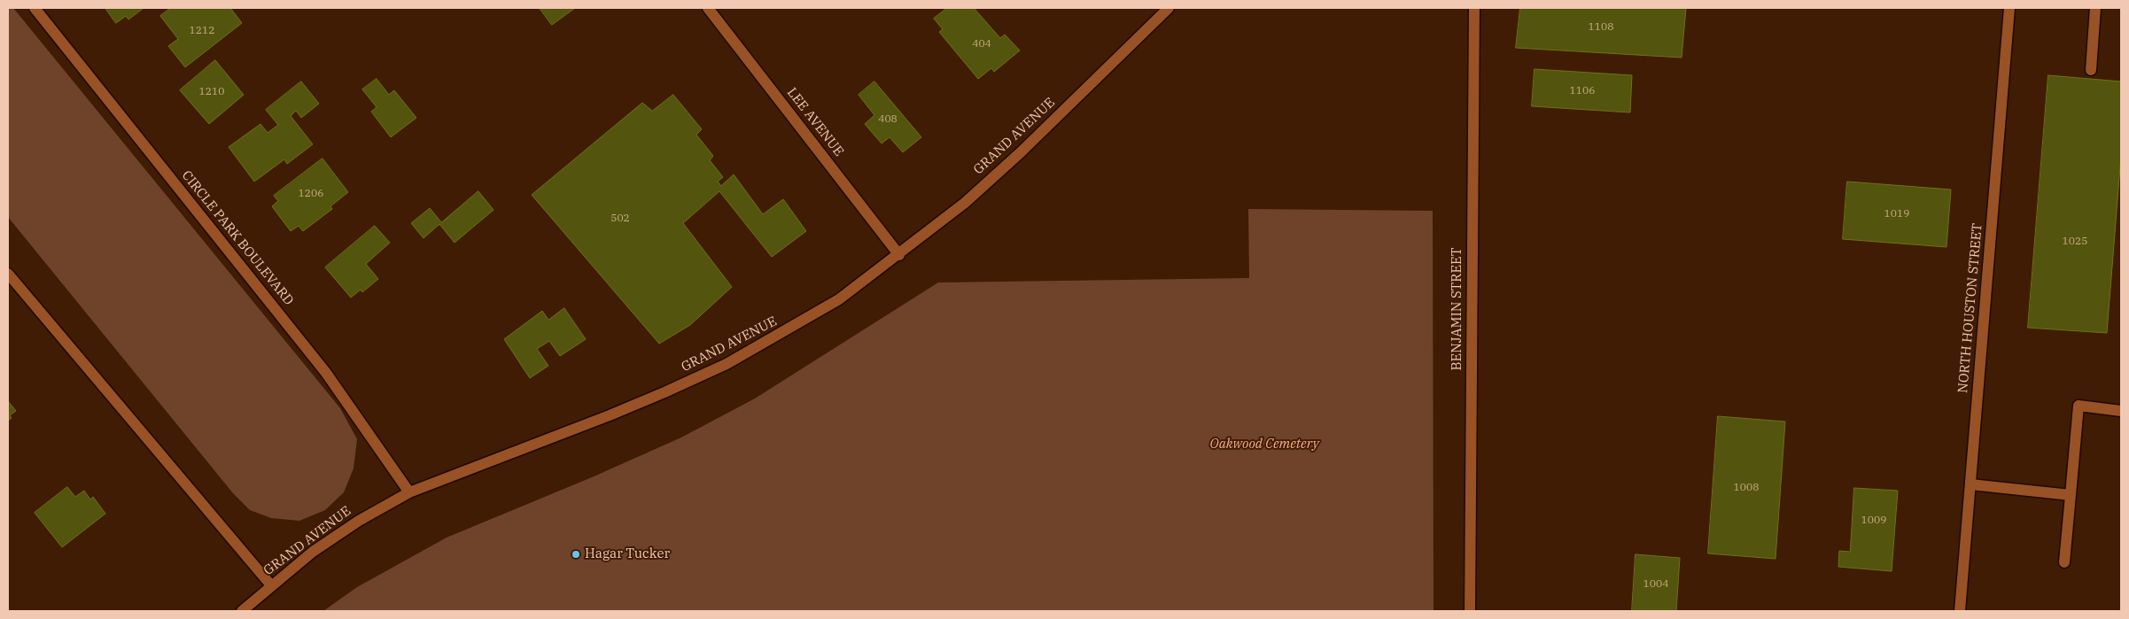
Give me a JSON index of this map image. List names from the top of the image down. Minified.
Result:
{"streets":{"street":["LEE AVENUE","GRAND AVENUE","CIRCLE PARK BOULEVARD","NORTH HOUSTON STREET","BENJAMIN STREET"]},"crossings":[["LEE AVENUE","GRAND AVENUE"],["GRAND AVENUE","CIRCLE PARK BOULEVARD"]],"parks":["Oakwood Cemetery"],"places":["Hagar Tucker"],"house_numbers":["1108","1212","404","1106","1210","408","1206","1019","502","1025","1008","1009","1004"]}
